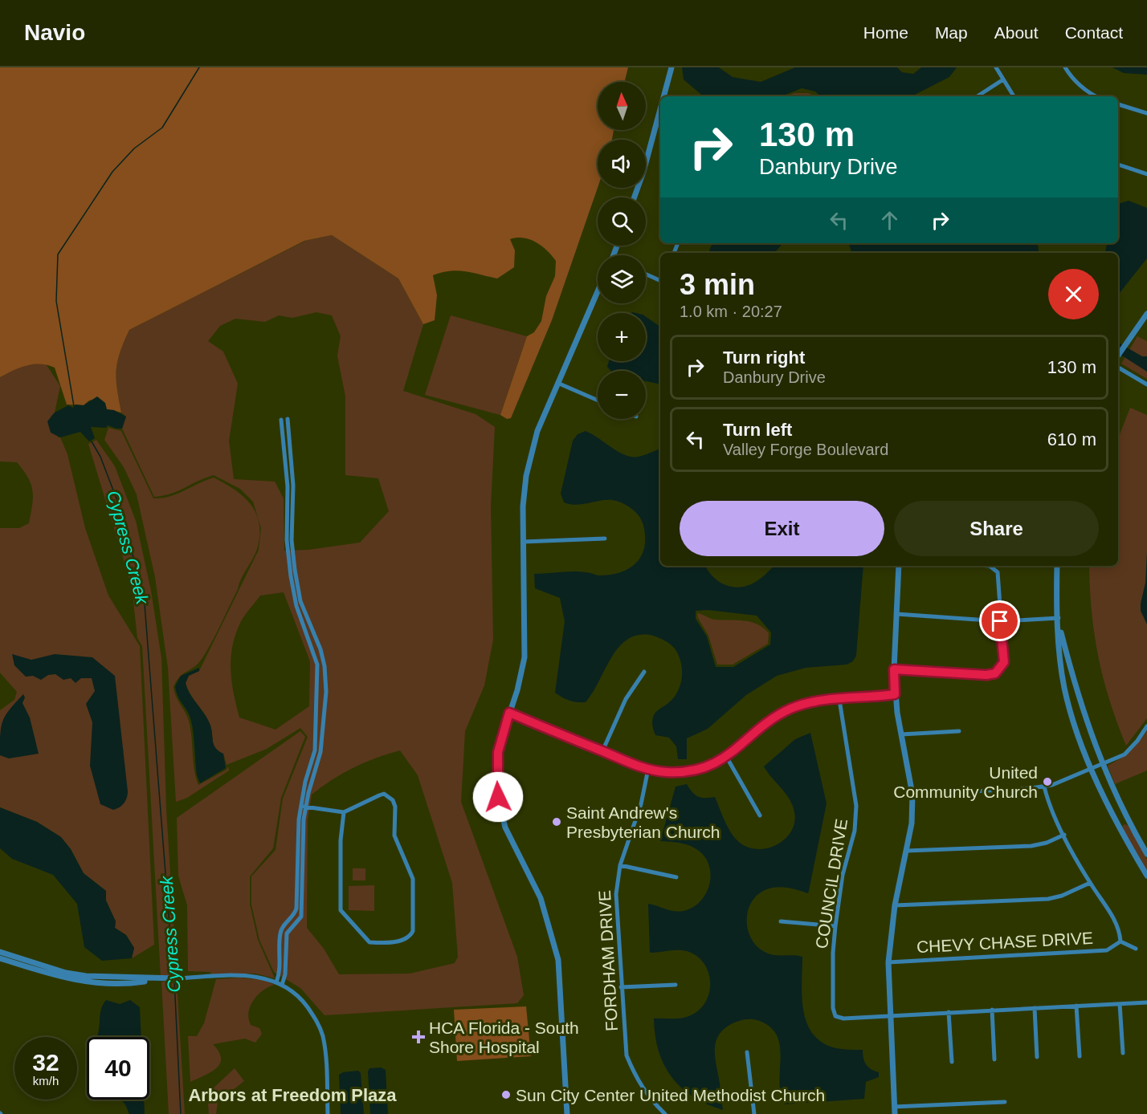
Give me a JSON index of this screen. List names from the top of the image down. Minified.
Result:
{"streets":{"street":["COUNCIL DRIVE","CHEVY CHASE DRIVE","FORDHAM DRIVE"]},"districts":["Arbors at Freedom Plaza"],"water":["Cypress Creek"],"places":{"other":["United Community Church","Saint Andrew's Presbyterian Church","Sun City Center United Methodist Church"],"health":["HCA Florida - South Shore Hospital"]},"north":"top","page":{"header":"Navio","nav":["Home","Map","About","Contact"],"map_buttons":["+","−"],"turn":["130 m","Danbury Drive"],"heading":["3 min","1.0 km · 20:27"],"list":[{"name":"Turn right","note":"Danbury Drive","value":"130 m"},{"name":"Turn left","note":"Valley Forge Boulevard","value":"610 m"}],"buttons":["Exit","Share"],"speed":"32 km/h","limit":"40"}}
